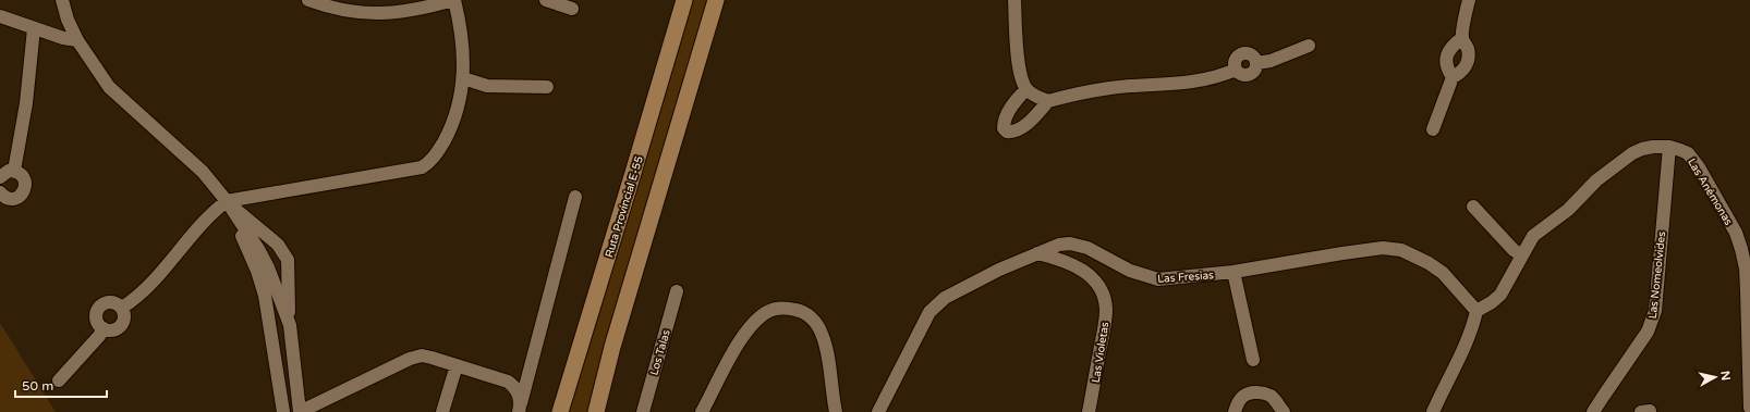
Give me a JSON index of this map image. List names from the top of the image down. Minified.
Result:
{"streets":{"main road":["Ruta Provincial E-55"],"street":["Las Anémonas","Las Nomeolvides","Las Fresias","Los Talas","Las Violetas"]},"crossings":[["Las Anémonas","Las Nomeolvides"],["Las Anémonas","Las Fresias"],["Las Fresias","Las Violetas"]],"scale_bar":"50 m","north":"right"}
